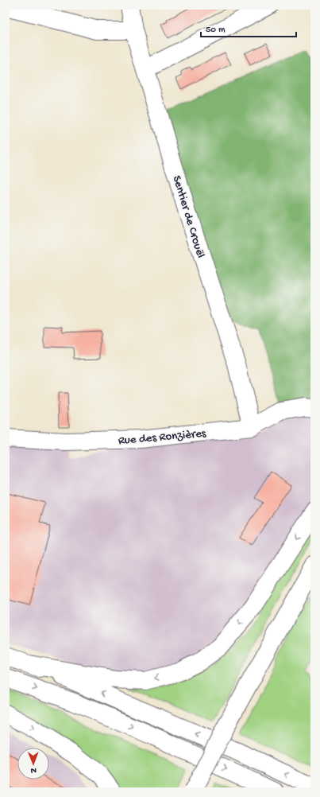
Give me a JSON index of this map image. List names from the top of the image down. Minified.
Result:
{"streets":{"main road":["Sentier de Crouël","Rue des Ronzières"]},"crossings":[["Sentier de Crouël","Rue des Ronzières"]],"scale_bar":"50 m","north":"bottom"}
